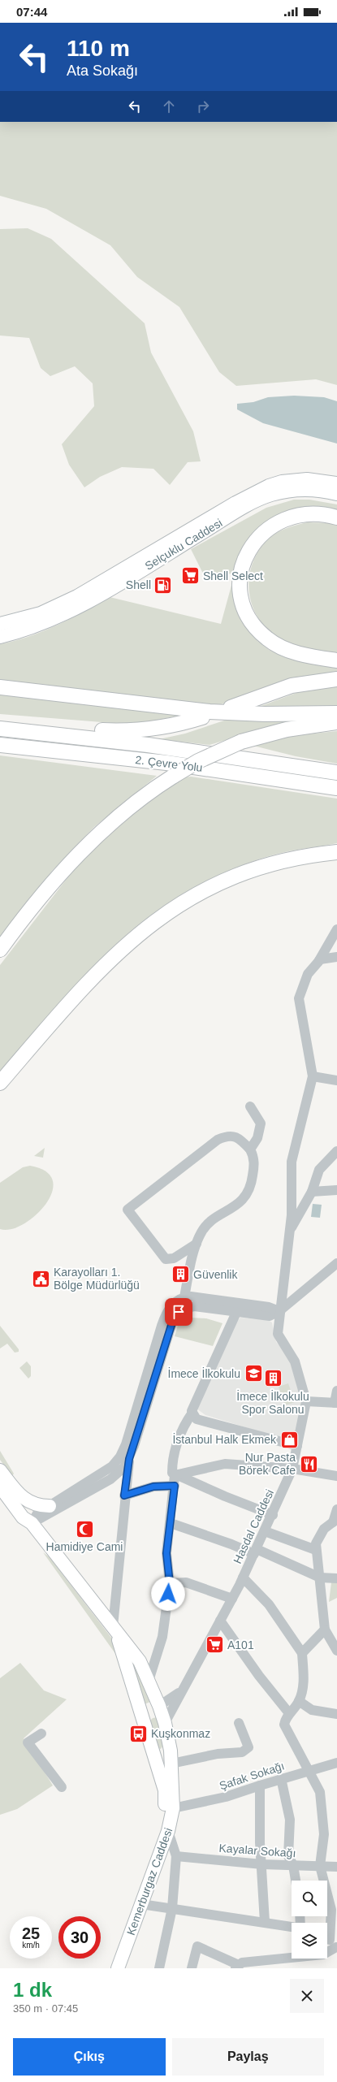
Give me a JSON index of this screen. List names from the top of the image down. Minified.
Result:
{"streets":{"highway":["2. Çevre Yolu"],"main road":["Selçuklu Caddesi","Kemerburgaz Caddesi"],"street":["Hasdal Caddesi","Şafak Sokağı","Kayalar Sokağı"]},"crossings":[["Hasdal Caddesi","Kemerburgaz Caddesi"],["Şafak Sokağı","Kemerburgaz Caddesi"]],"places":{"supermarket":["Shell Select","A101"],"fuel station":["Shell"],"building":["Güvenlik","İmece İlkokulu Spor Salonu"],"public building":["Karayolları 1. Bölge Müdürlüğü"],"school or university":["İmece İlkokulu"],"shop":["İstanbul Halk Ekmek"],"restaurant":["Nur Pasta Börek Cafe"],"mosque":["Hamidiye Cami"],"bus stop":["Kuşkonmaz"]},"page":{"status":"07:44","turn":["110 m","Ata Sokağı"],"speed":"25 km/h","limit":"30","heading":["1 dk","350 m · 07:45"],"buttons":["Çıkış","Paylaş"]}}
